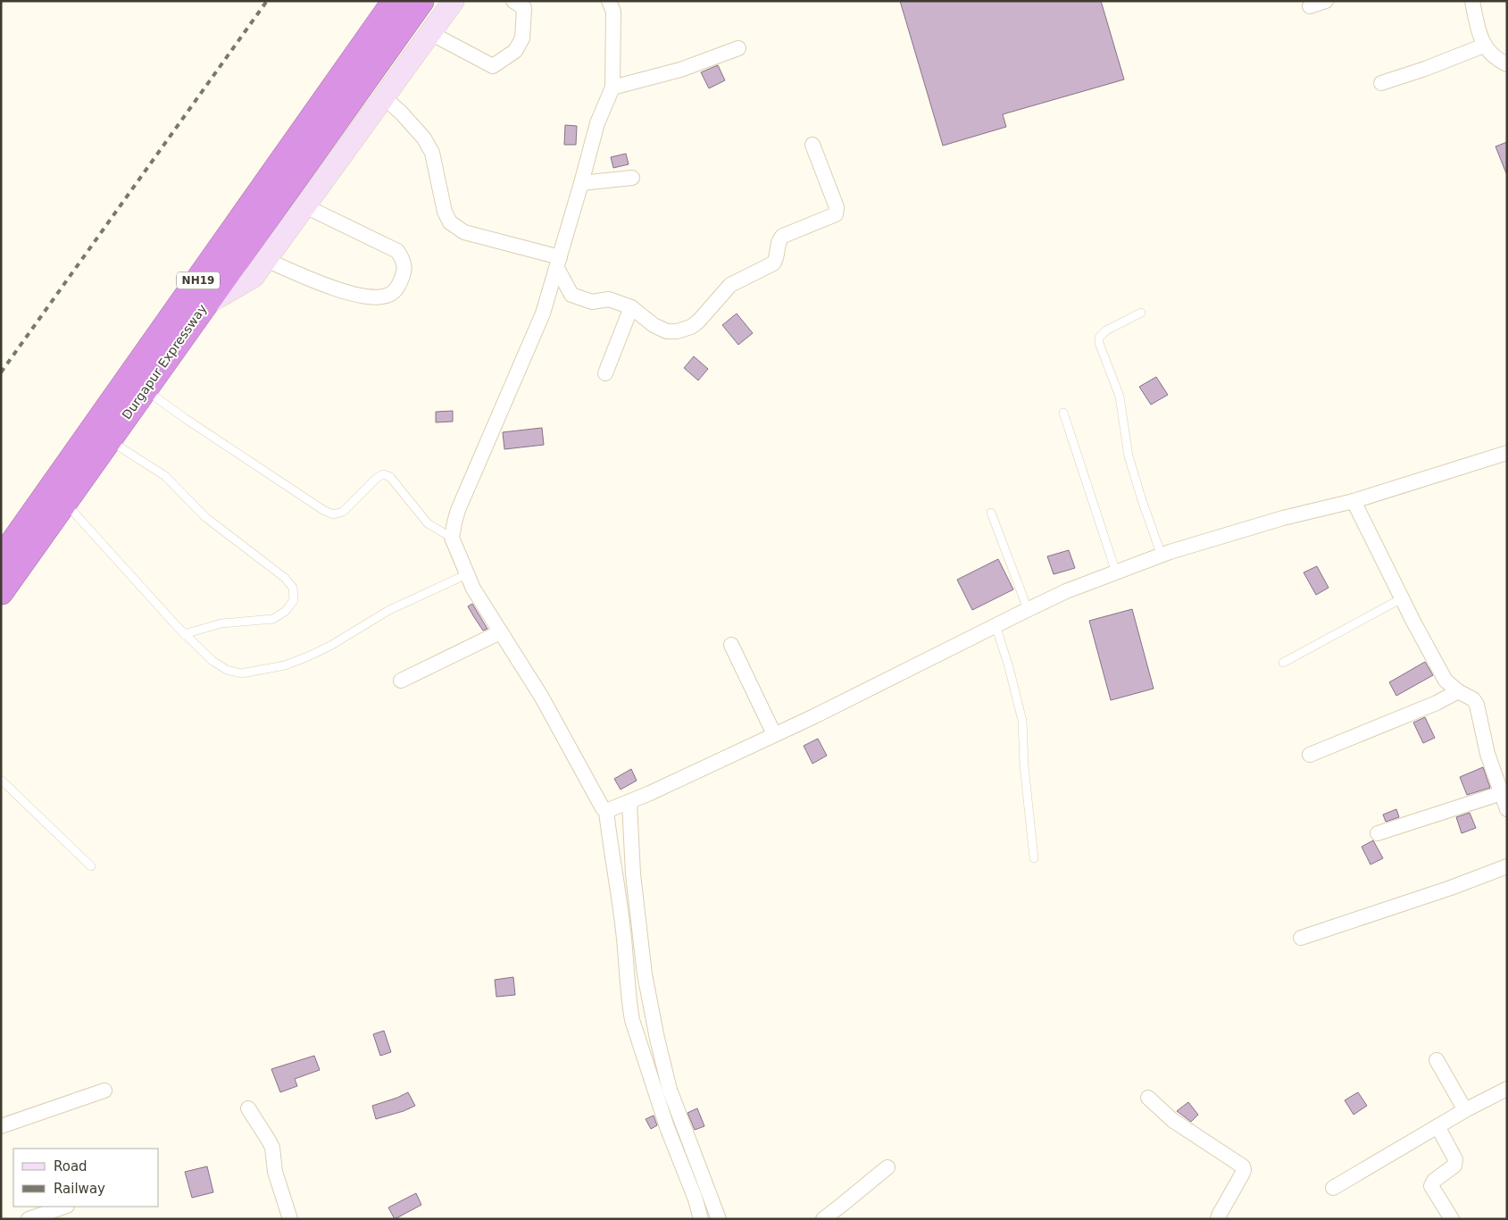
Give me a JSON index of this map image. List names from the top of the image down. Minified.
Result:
{"streets":{"highway":["NH19","Durgapur Expressway"]},"legend":["Road","Railway"]}
